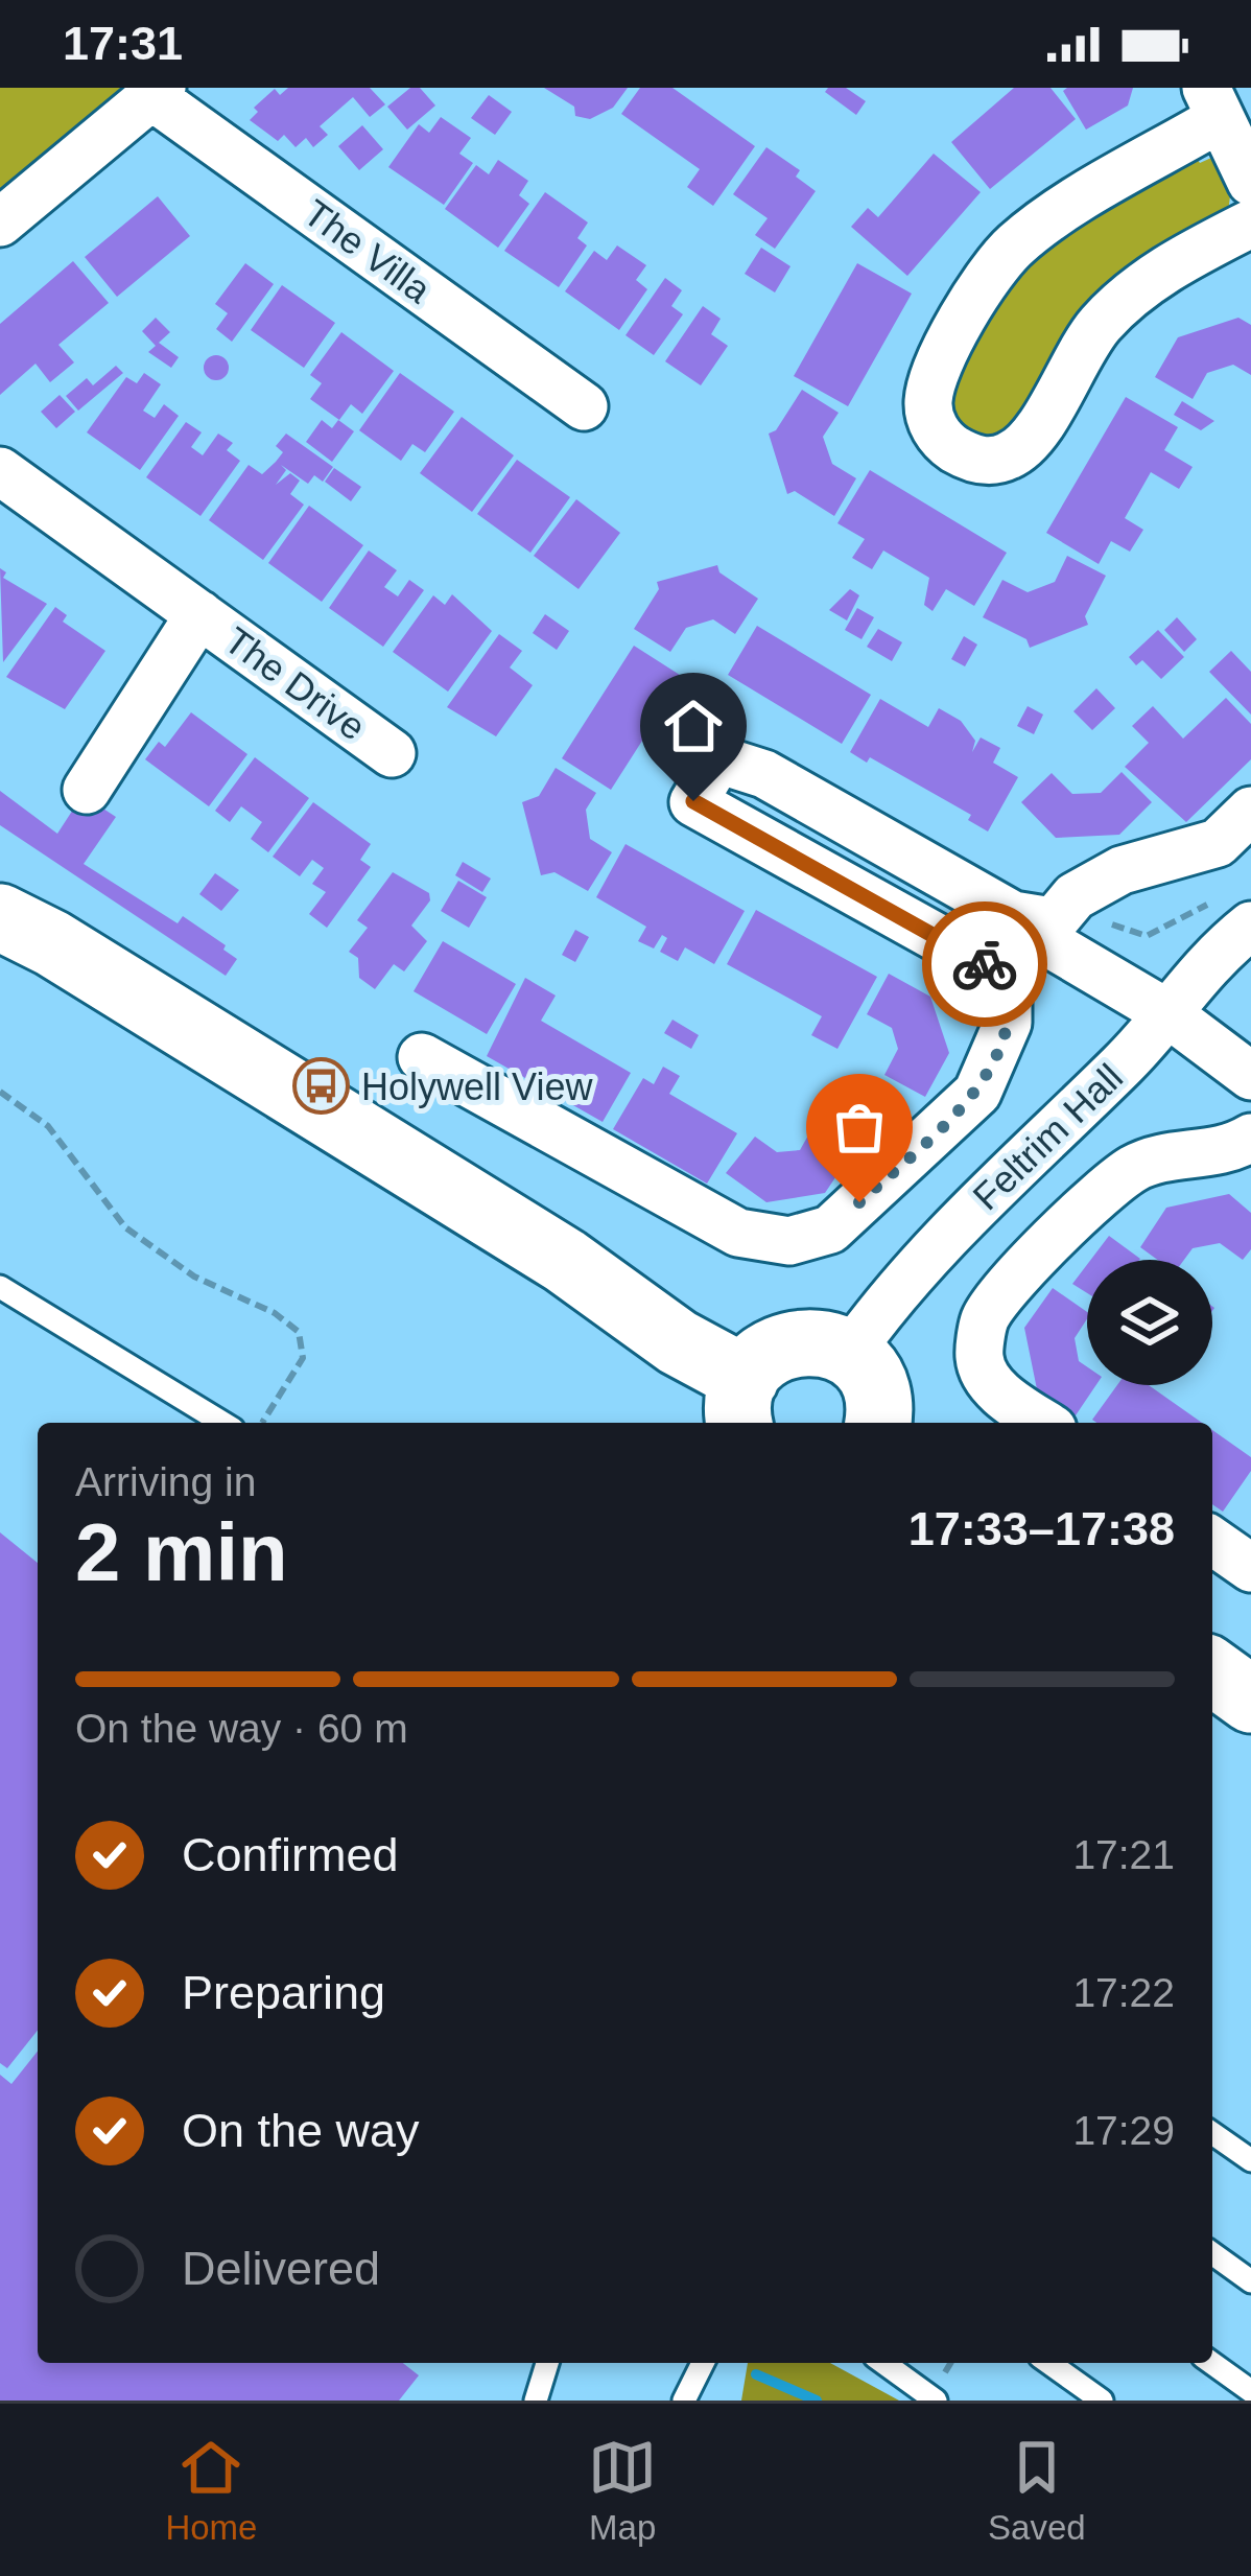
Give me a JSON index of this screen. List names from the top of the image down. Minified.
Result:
{"streets":{"street":["The Villa","The Drive","Feltrim Hall"]},"places":{"bus stop":["Holywell View"]},"page":{"status":"17:31","heading":["2 min","Arriving in","17:33–17:38"],"bar":"On the way · 60 m","list":[["Confirmed","17:21"],["Preparing","17:22"],["On the way","17:29"],"Delivered"],"tabs":["Home","Map","Saved"]}}
